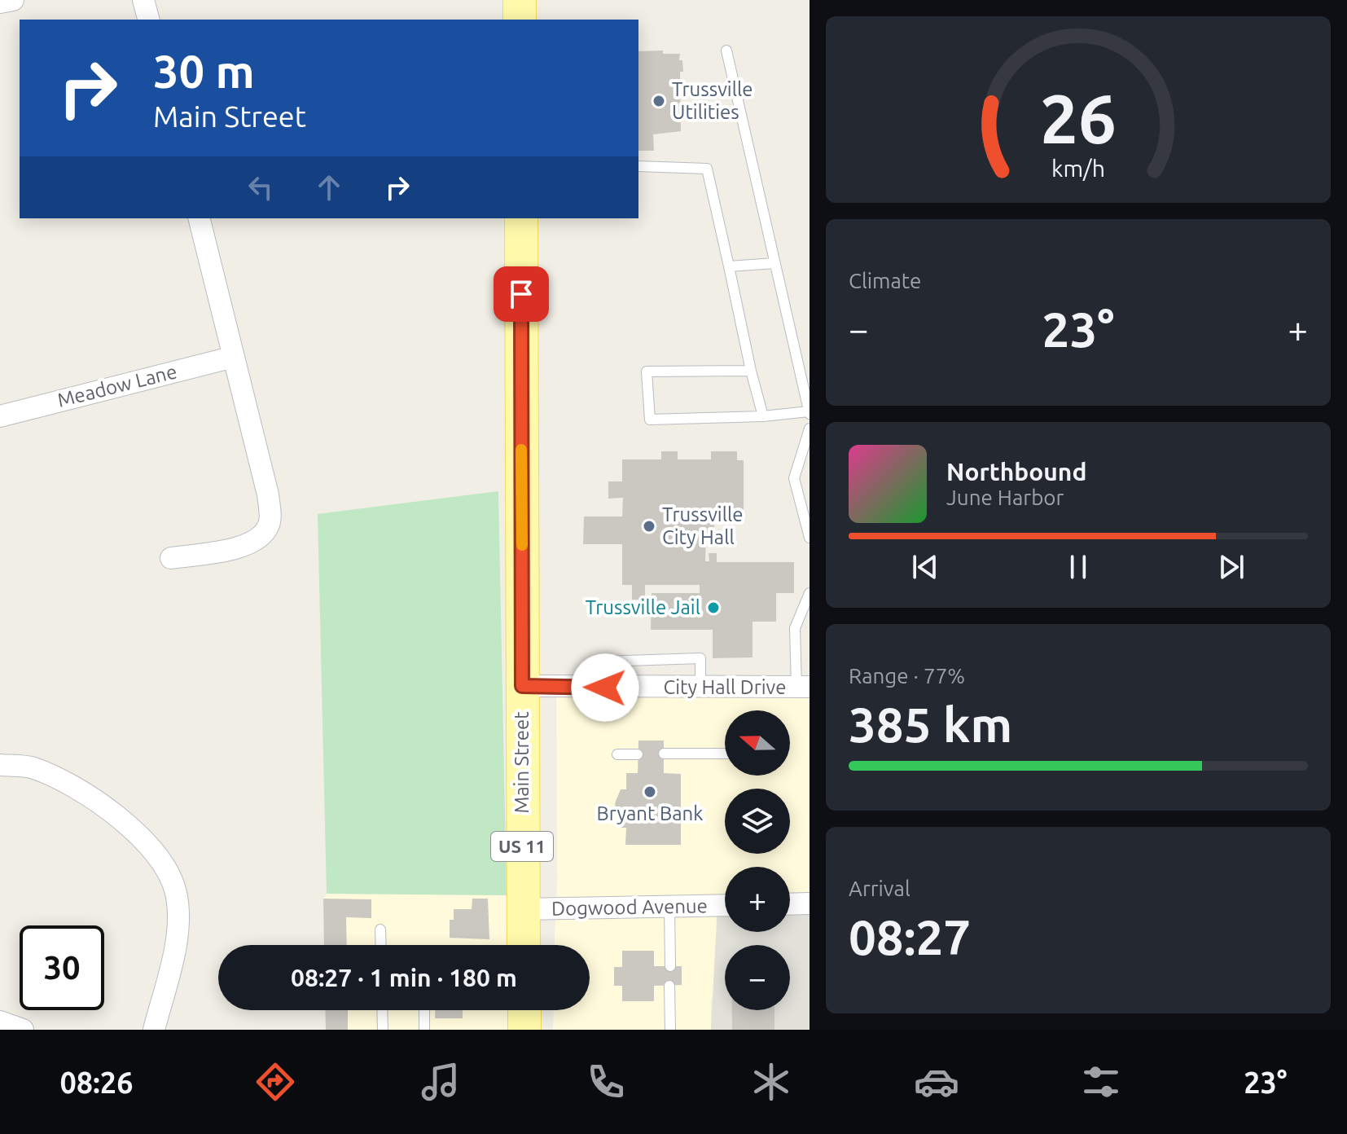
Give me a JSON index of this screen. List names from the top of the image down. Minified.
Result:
{"streets":{"main road":["Main Street","US 11"],"street":["Meadow Lane","City Hall Drive","Dogwood Avenue"]},"crossings":[["City Hall Drive","Main Street"],["Main Street","Dogwood Avenue"]],"places":["Trussville Utilities","Trussville City Hall","Trussville Jail","Bryant Bank"],"north":"left","page":{"turn":["30 m","Main Street"],"tile":["Climate",["Range · 77%","385 km"],["Arrival","08:27"]],"heat":["−","23°","+"],"song":["Northbound","June Harbor"],"map_buttons":["+","−"],"limit":"30","trip":"08:27 · 1 min · 180 m","tabs":["08:26","23°"],"gauge":["26","km/h"]}}
